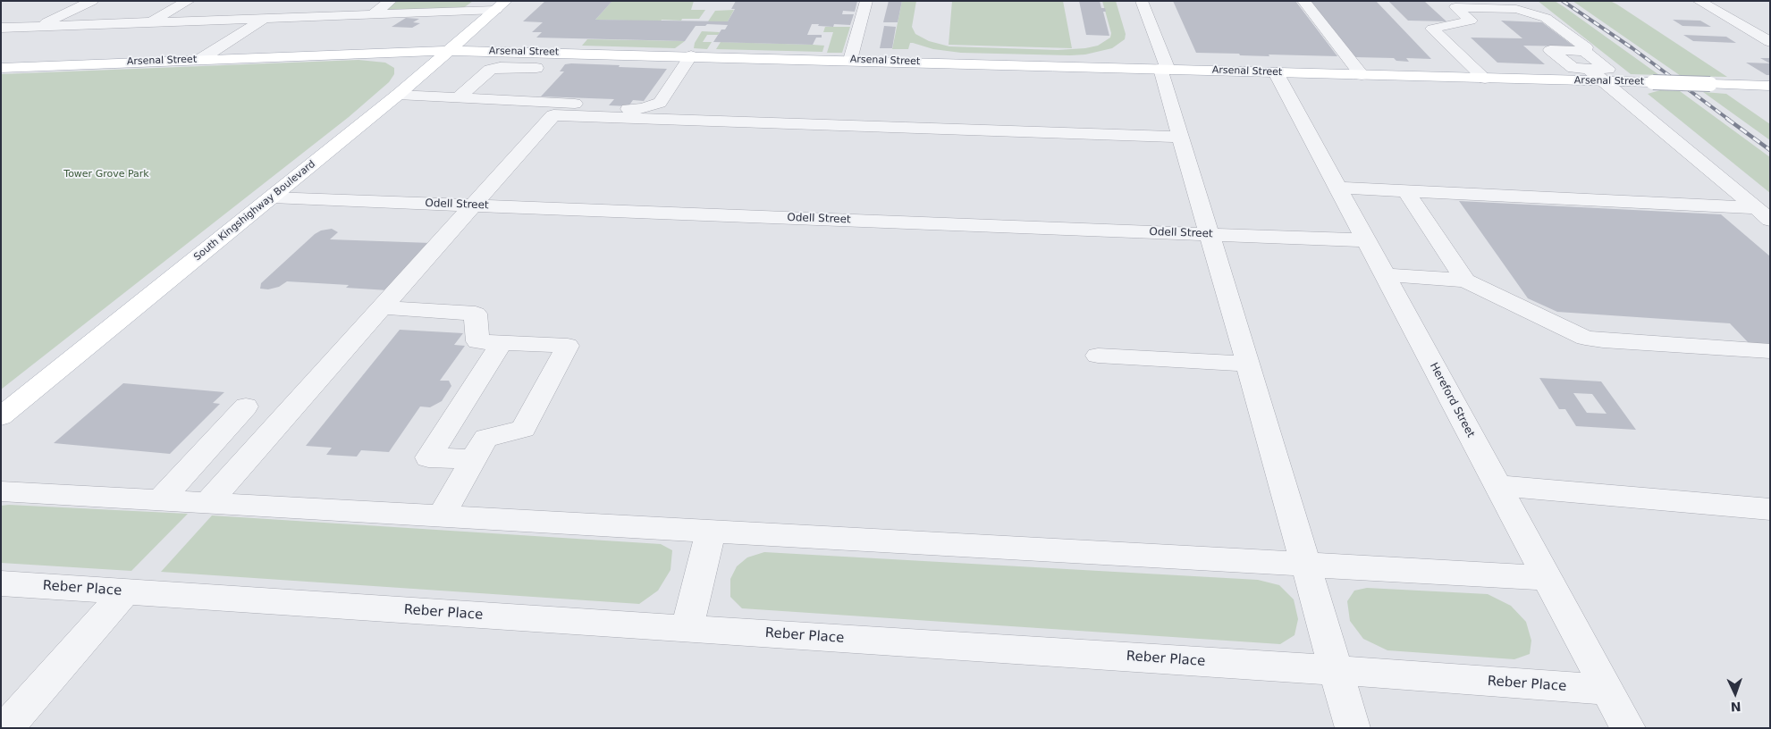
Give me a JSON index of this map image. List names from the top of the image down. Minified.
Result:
{"streets":{"main road":["Arsenal Street","South Kingshighway Boulevard"],"street":["Odell Street","Hereford Street","Reber Place"]},"crossings":[["Arsenal Street","South Kingshighway Boulevard"],["Arsenal Street","Hereford Street"],["Odell Street","South Kingshighway Boulevard"],["Odell Street","Hereford Street"],["Hereford Street","Reber Place"]],"parks":["Tower Grove Park"],"north":"bottom"}
